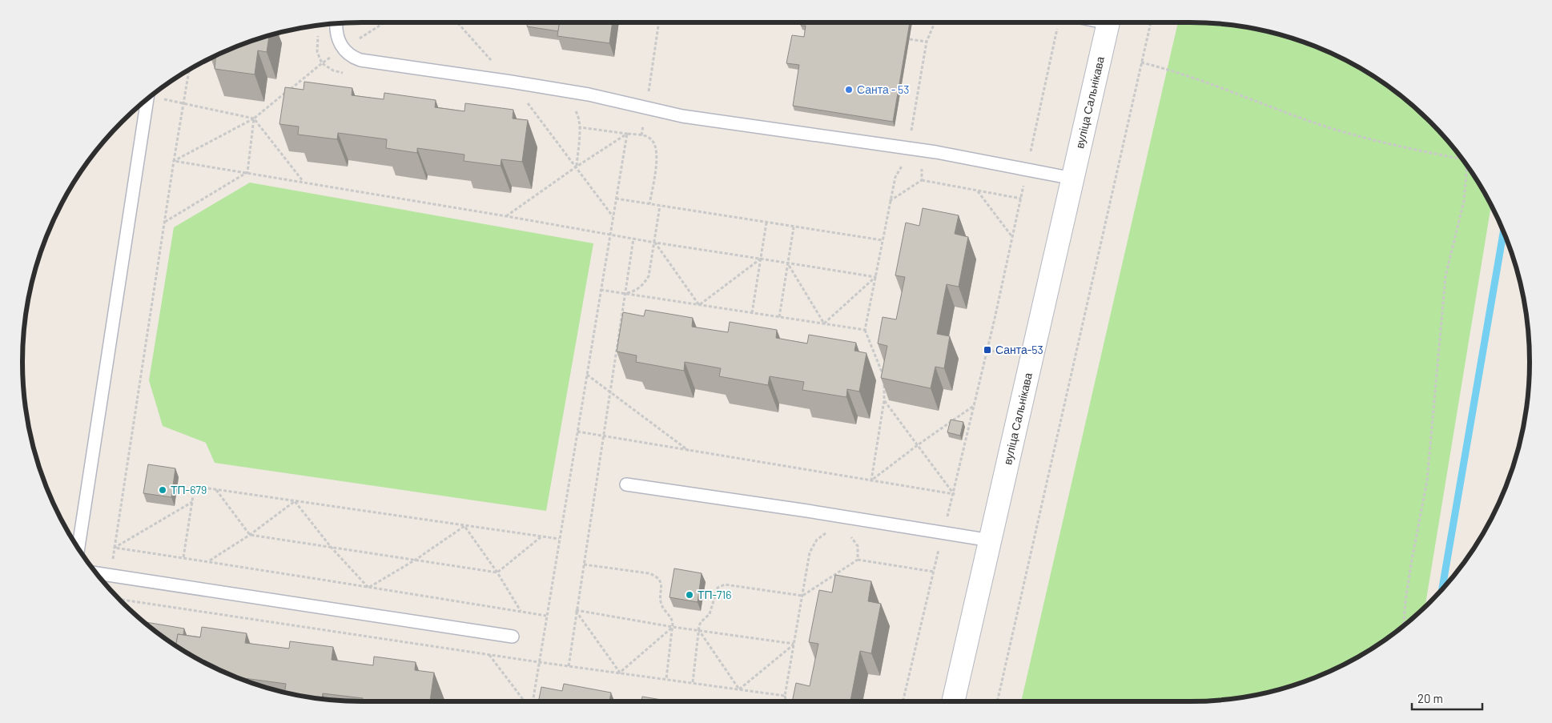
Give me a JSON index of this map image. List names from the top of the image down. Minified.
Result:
{"streets":{"street":["вуліца Сальнікава"]},"places":{"other":["Санта - 53","ТП-679","ТП-716"],"transit":["Санта-53"]},"scale_bar":"20 m"}
